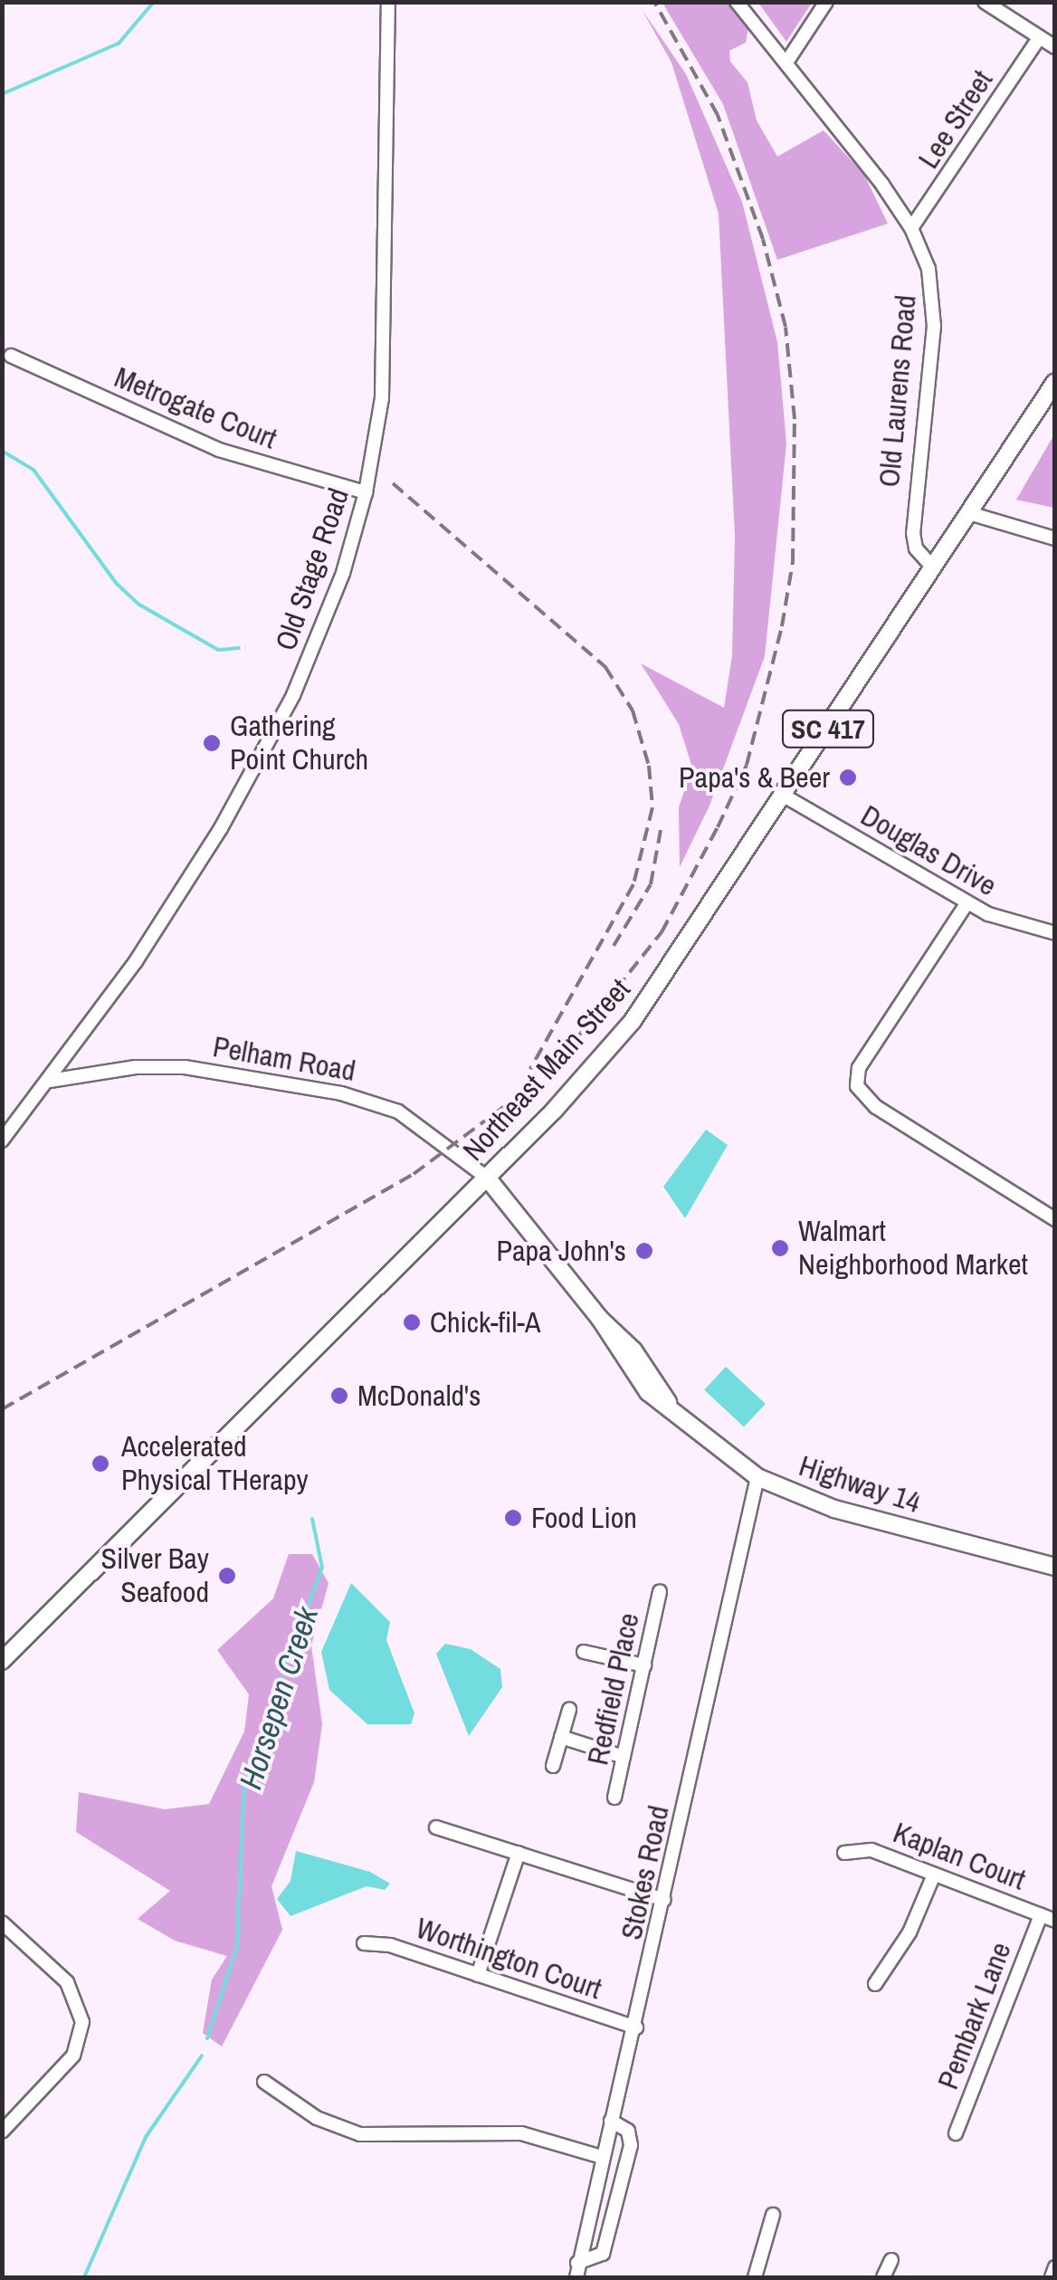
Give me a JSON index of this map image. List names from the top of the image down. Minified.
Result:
{"streets":{"main road":["SC 417","Northeast Main Street","Highway 14"],"street":["Lee Street","Old Laurens Road","Metrogate Court","Old Stage Road","Douglas Drive","Pelham Road","Redfield Place","Kaplan Court","Stokes Road","Worthington Court","Pembark Lane"]},"crossings":[["Lee Street","Old Laurens Road"],["Old Laurens Road","Northeast Main Street"],["Metrogate Court","Old Stage Road"],["Old Stage Road","Pelham Road"],["Douglas Drive","Northeast Main Street"],["Pelham Road","Northeast Main Street"],["Pelham Road","Highway 14"],["Northeast Main Street","Highway 14"],["Highway 14","Stokes Road"],["Kaplan Court","Pembark Lane"],["Stokes Road","Worthington Court"]],"water":["Horsepen Creek"],"places":["Gathering Point Church","Papa's & Beer","Walmart Neighborhood Market","Papa John's","Chick-fil-A","McDonald's","Accelerated Physical THerapy","Food Lion","Silver Bay Seafood"]}
